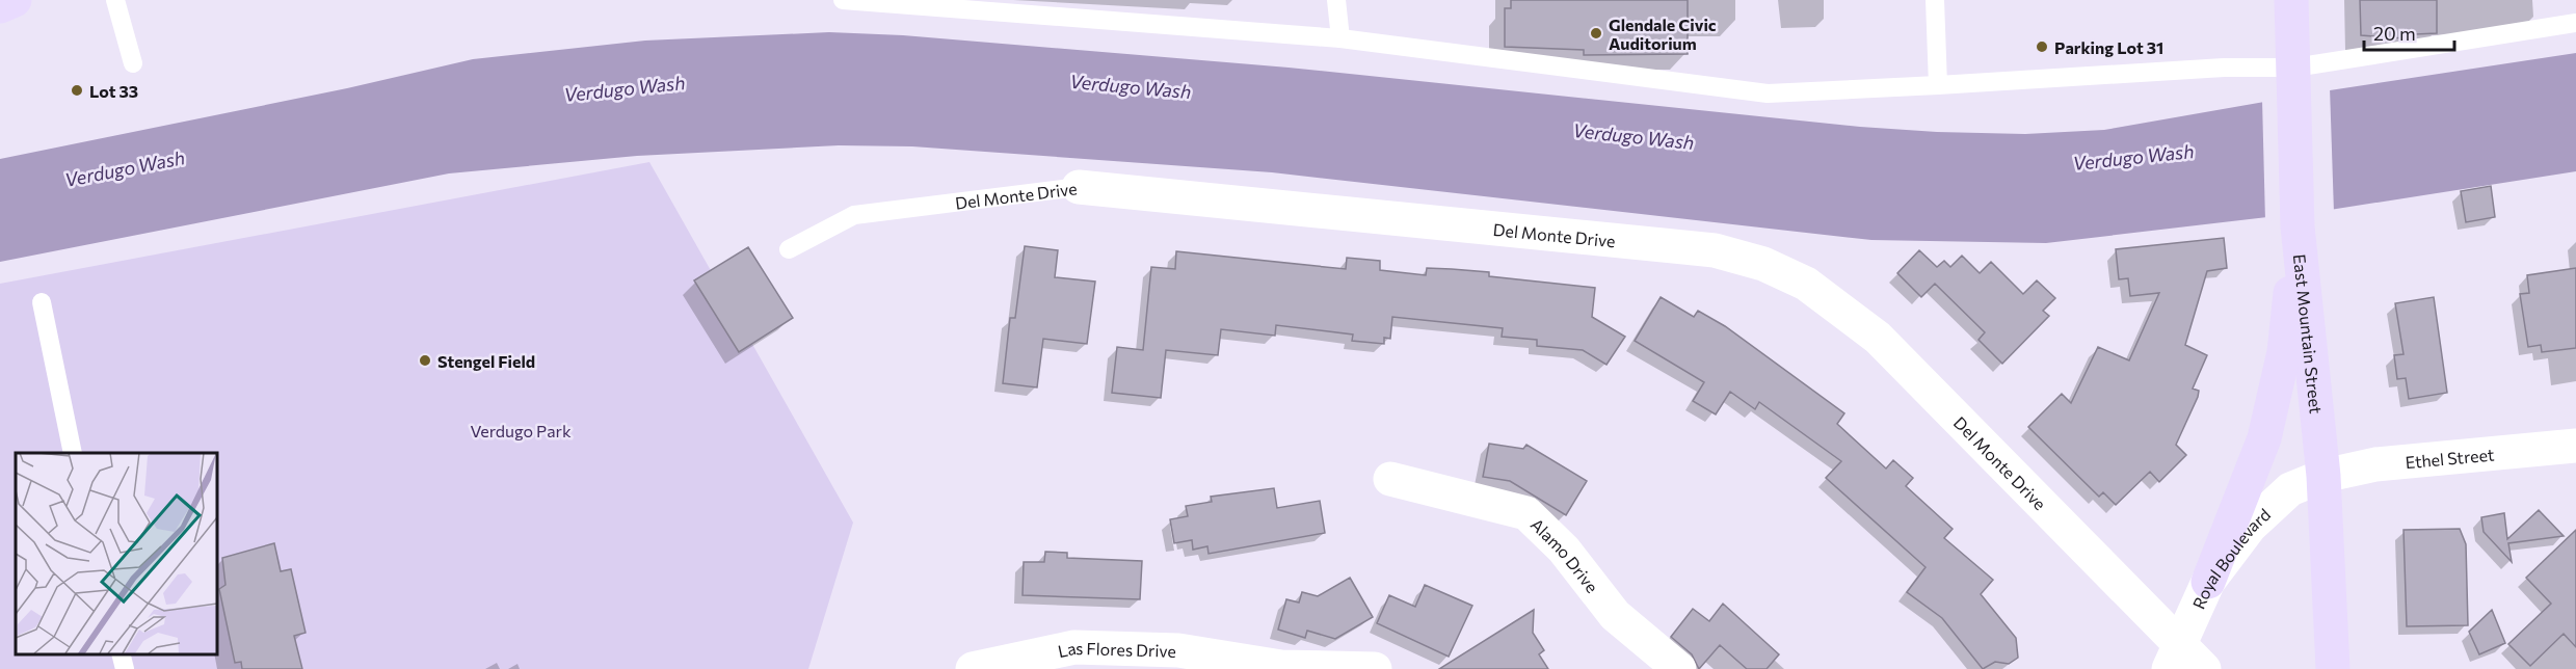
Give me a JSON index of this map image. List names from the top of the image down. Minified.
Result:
{"streets":{"street":["Del Monte Drive","East Mountain Street","Ethel Street","Alamo Drive","Royal Boulevard","Las Flores Drive"]},"crossings":[["Del Monte Drive","Royal Boulevard"],["East Mountain Street","Ethel Street"],["East Mountain Street","Royal Boulevard"],["Ethel Street","Royal Boulevard"]],"water":["Verdugo Wash"],"parks":["Verdugo Park"],"places":["Glendale Civic Auditorium","Parking Lot 31","Lot 33","Stengel Field"],"scale_bar":"20 m"}
